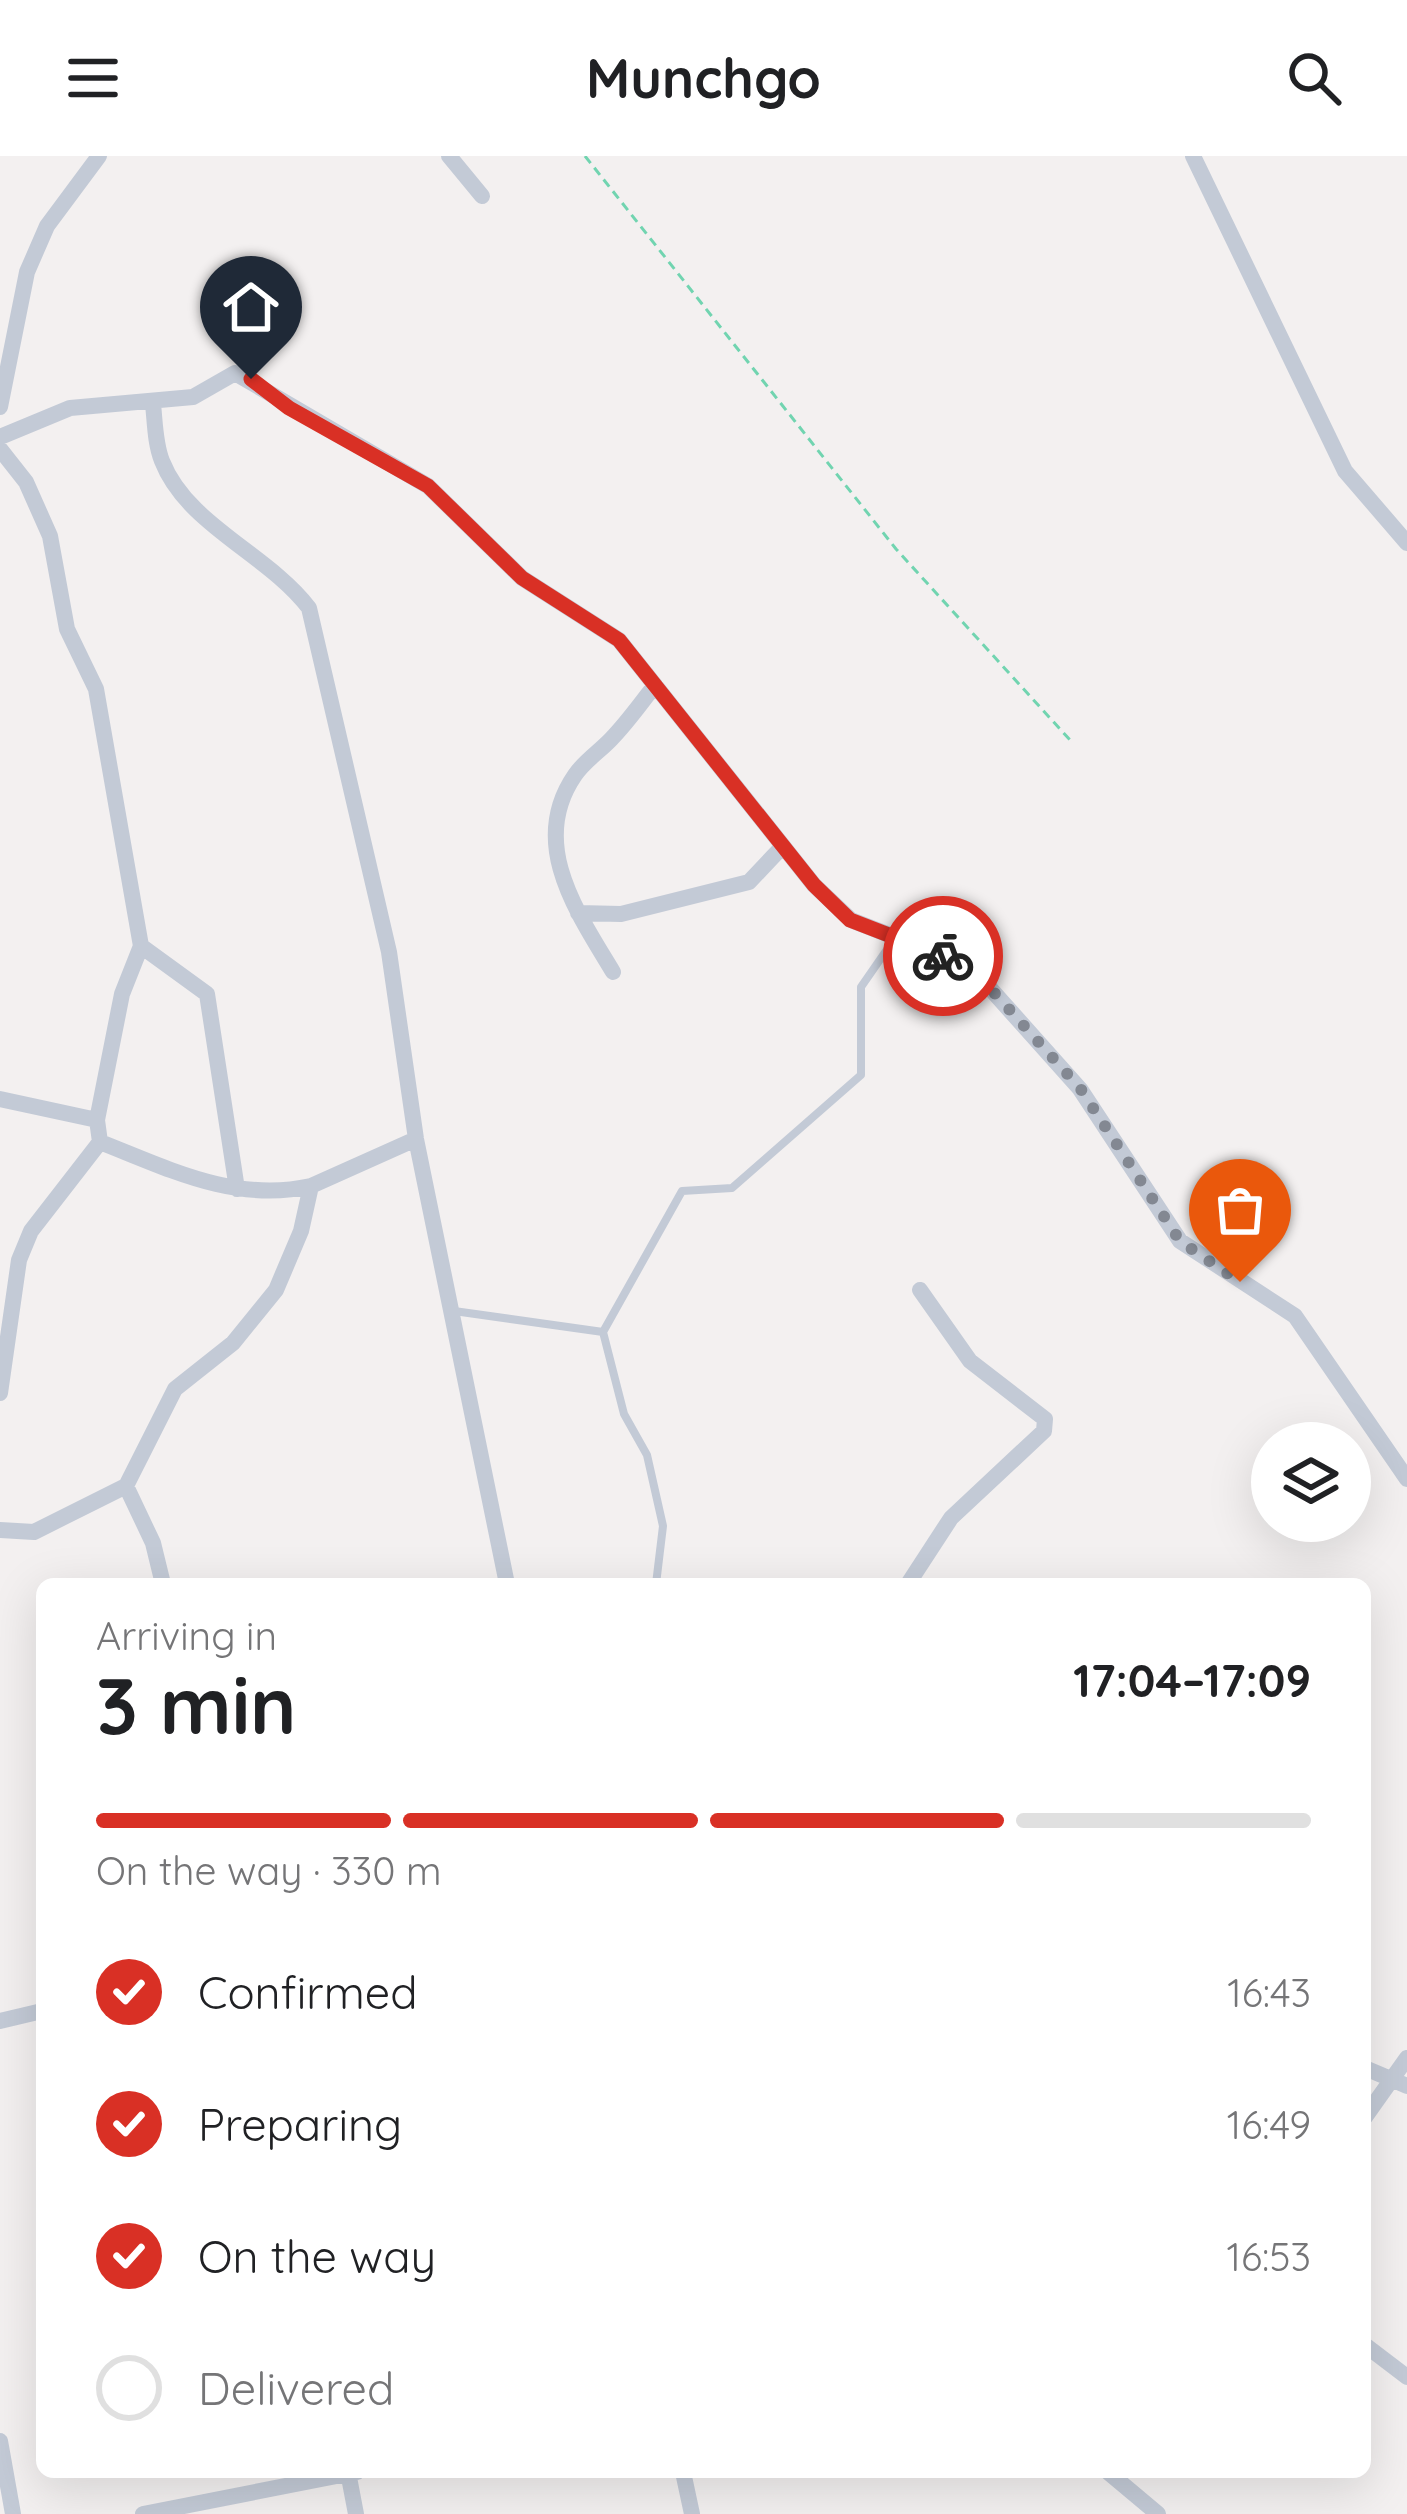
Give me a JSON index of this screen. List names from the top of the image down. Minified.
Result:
{"page":{"header":"Munchgo","heading":["3 min","Arriving in","17:04–17:09"],"bar":"On the way · 330 m","list":[["Confirmed","16:43"],["Preparing","16:49"],["On the way","16:53"],"Delivered"]}}
